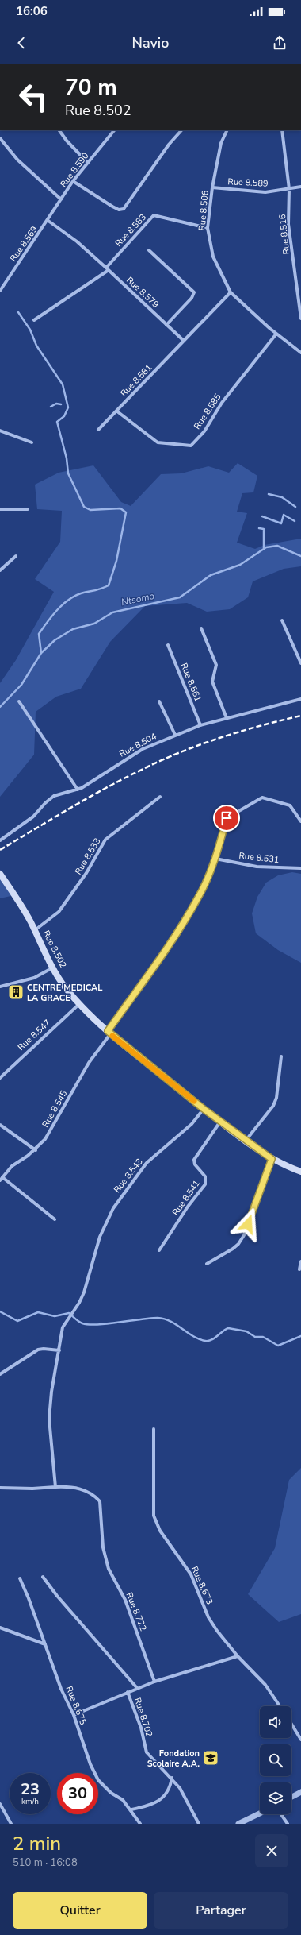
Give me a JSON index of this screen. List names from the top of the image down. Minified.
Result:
{"streets":{"main road":["Rue 8.502"],"street":["Rue 8.590","Rue 8.589","Rue 8.506","Rue 8.583","Rue 8.516","Rue 8.569","Rue 8.579","Rue 8.581","Rue 8.585","Rue 8.561","Rue 8.504","Rue 8.533","Rue 8.531","Rue 8.547","Rue 8.545","Rue 8.543","Rue 8.541","Rue 8.673","Rue 8.722","Rue 8.675","Rue 8.702"]},"crossings":[["Rue 8.590","Rue 8.569"],["Rue 8.590","Rue 8.579"],["Rue 8.589","Rue 8.506"],["Rue 8.589","Rue 8.516"],["Rue 8.506","Rue 8.583"],["Rue 8.506","Rue 8.585"],["Rue 8.583","Rue 8.579"],["Rue 8.569","Rue 8.579"],["Rue 8.579","Rue 8.581"],["Rue 8.581","Rue 8.585"],["Rue 8.561","Rue 8.504"],["Rue 8.533","Rue 8.502"],["Rue 8.502","Rue 8.547"],["Rue 8.502","Rue 8.545"],["Rue 8.502","Rue 8.543"],["Rue 8.502","Rue 8.541"],["Rue 8.543","Rue 8.722"]],"water":["Ntsomo"],"places":{"building":["CENTRE MEDICAL LA GRACE"],"school or university":["Fondation Scolaire A.A."]},"page":{"status":"16:06","header":"Navio","turn":["70 m","Rue 8.502"],"speed":"23 km/h","limit":"30","heading":["2 min","510 m · 16:08"],"buttons":["Quitter","Partager"]}}
